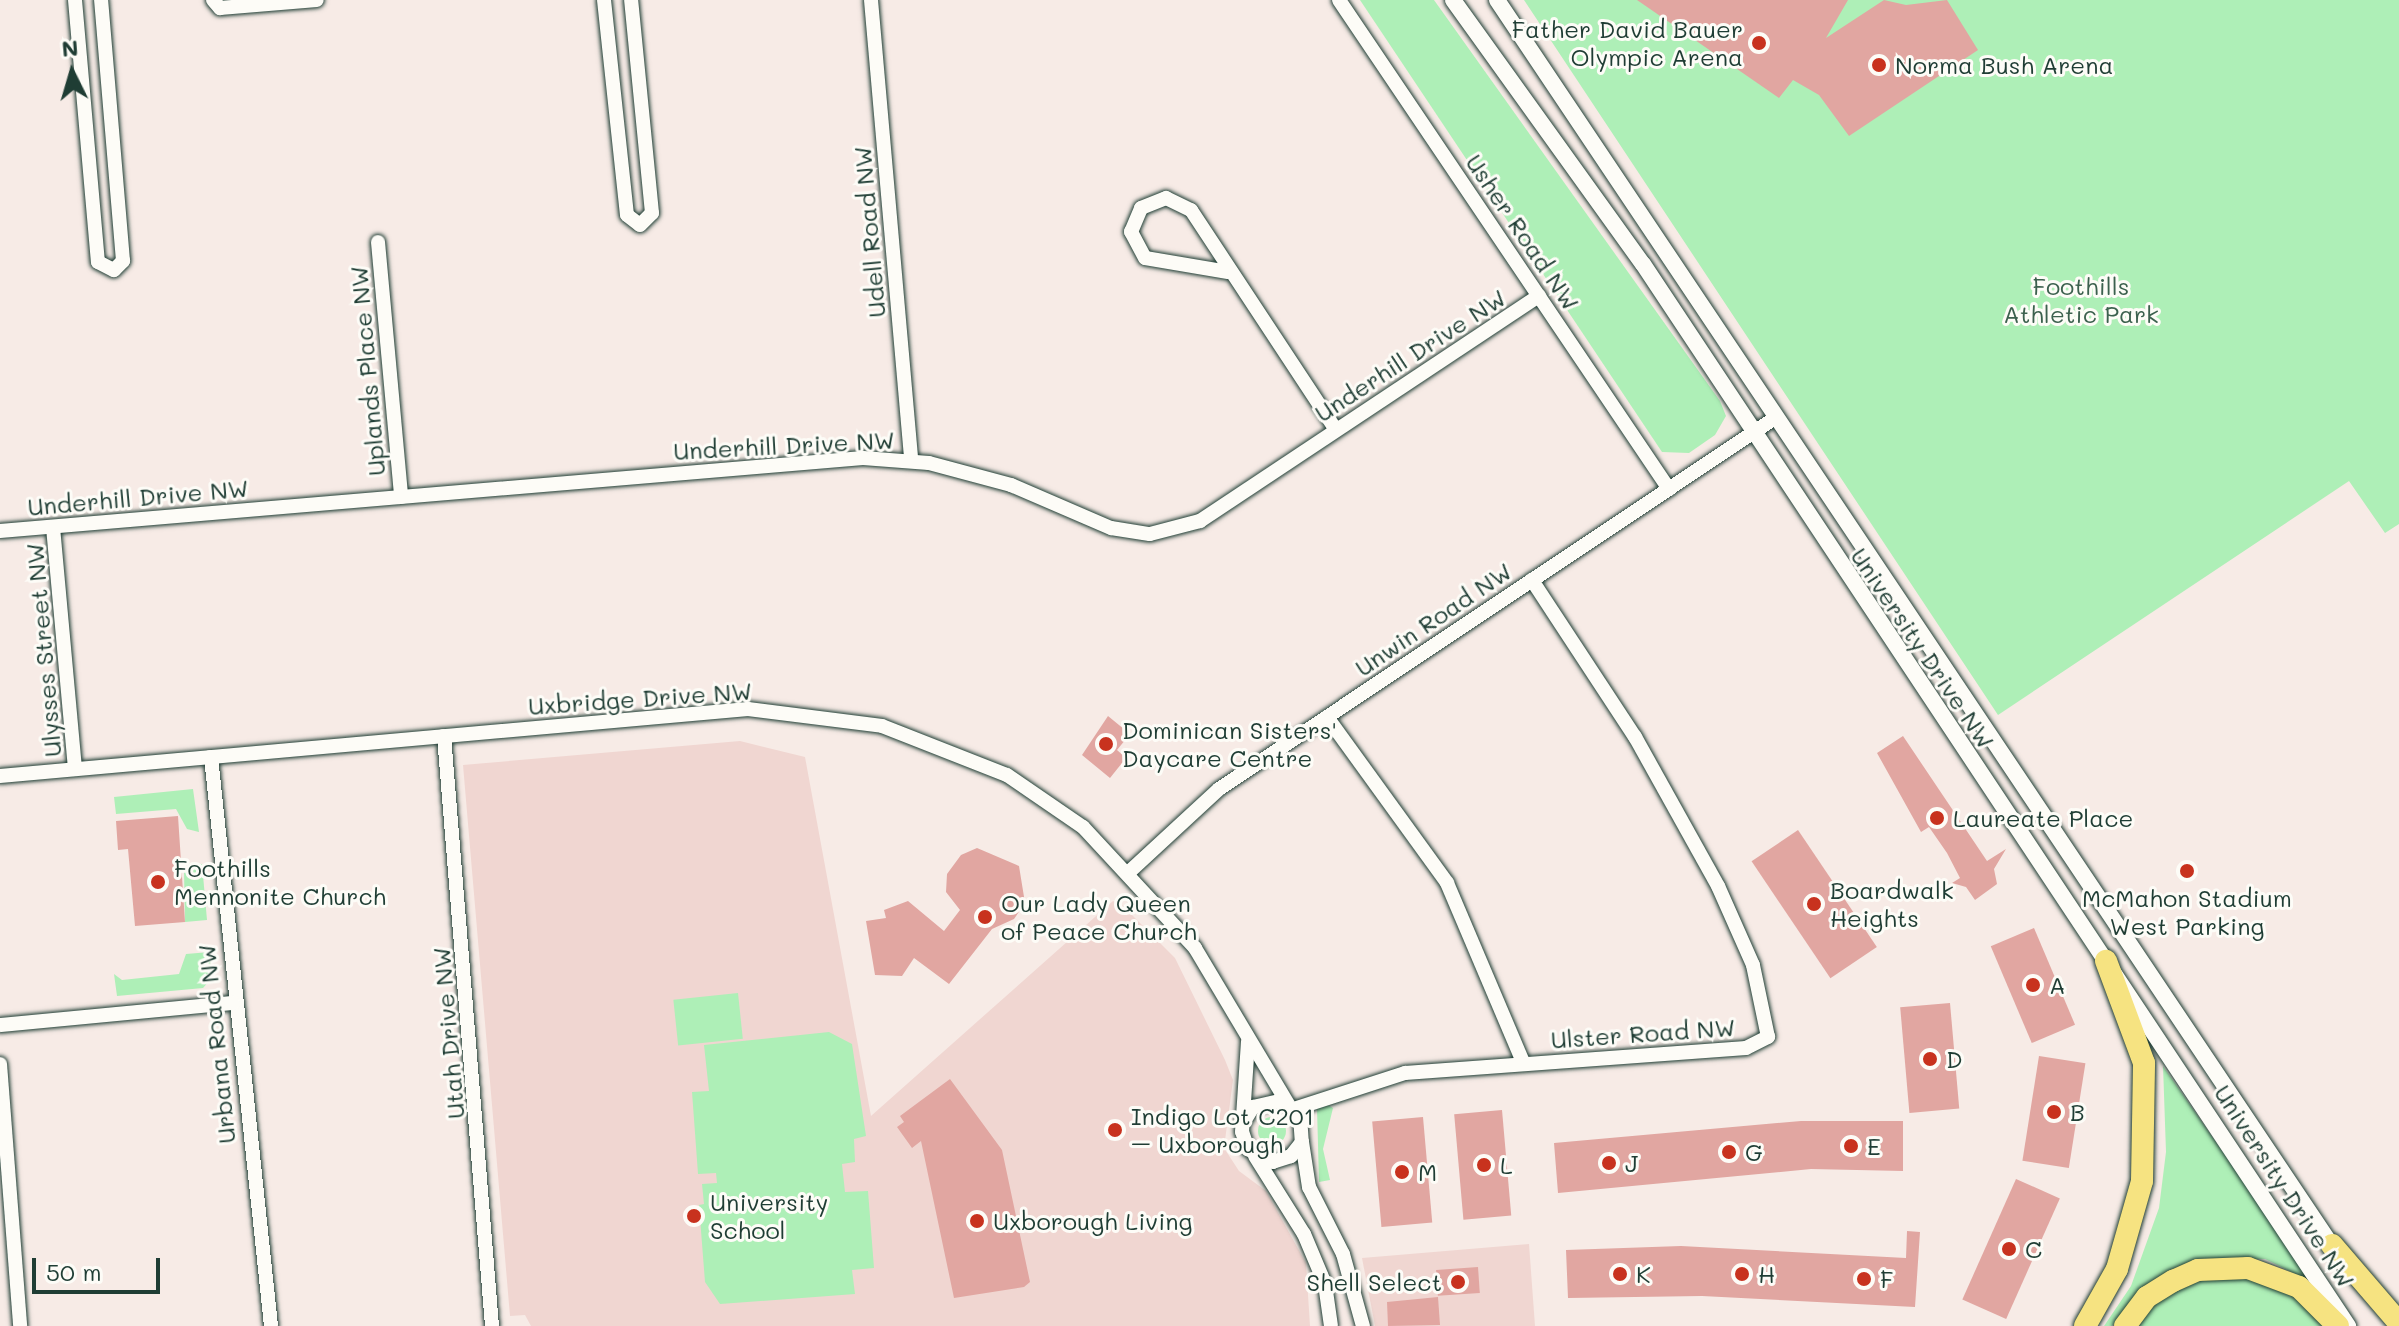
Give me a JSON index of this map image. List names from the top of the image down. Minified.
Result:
{"streets":{"street":["Udell Road NW","Usher Road NW","Underhill Drive NW","Uplands Place NW","Unwin Road NW","University Drive NW","Ulysses Street NW","Uxbridge Drive NW","Utah Drive NW","Ulster Road NW","Urbana Road NW"]},"crossings":[["Udell Road NW","Underhill Drive NW"],["Usher Road NW","Underhill Drive NW"],["Usher Road NW","Unwin Road NW"],["Underhill Drive NW","Uplands Place NW"],["Underhill Drive NW","Ulysses Street NW"],["Unwin Road NW","University Drive NW"],["Unwin Road NW","Uxbridge Drive NW"],["Unwin Road NW","Ulster Road NW"],["Ulysses Street NW","Uxbridge Drive NW"],["Uxbridge Drive NW","Utah Drive NW"],["Uxbridge Drive NW","Ulster Road NW"],["Uxbridge Drive NW","Urbana Road NW"]],"parks":["Foothills Athletic Park"],"places":["Father David Bauer Olympic Arena","Norma Bush Arena","Dominican Sisters' Daycare Centre","Laureate Place","McMahon Stadium West Parking","Foothills Mennonite Church","Boardwalk Heights","Our Lady Queen of Peace Church","A","D","B","Indigo Lot C201 – Uxborough","E","G","J","L","M","University School","Uxborough Living","C","K","H","F","Shell Select"],"scale_bar":"50 m","north":"top"}
